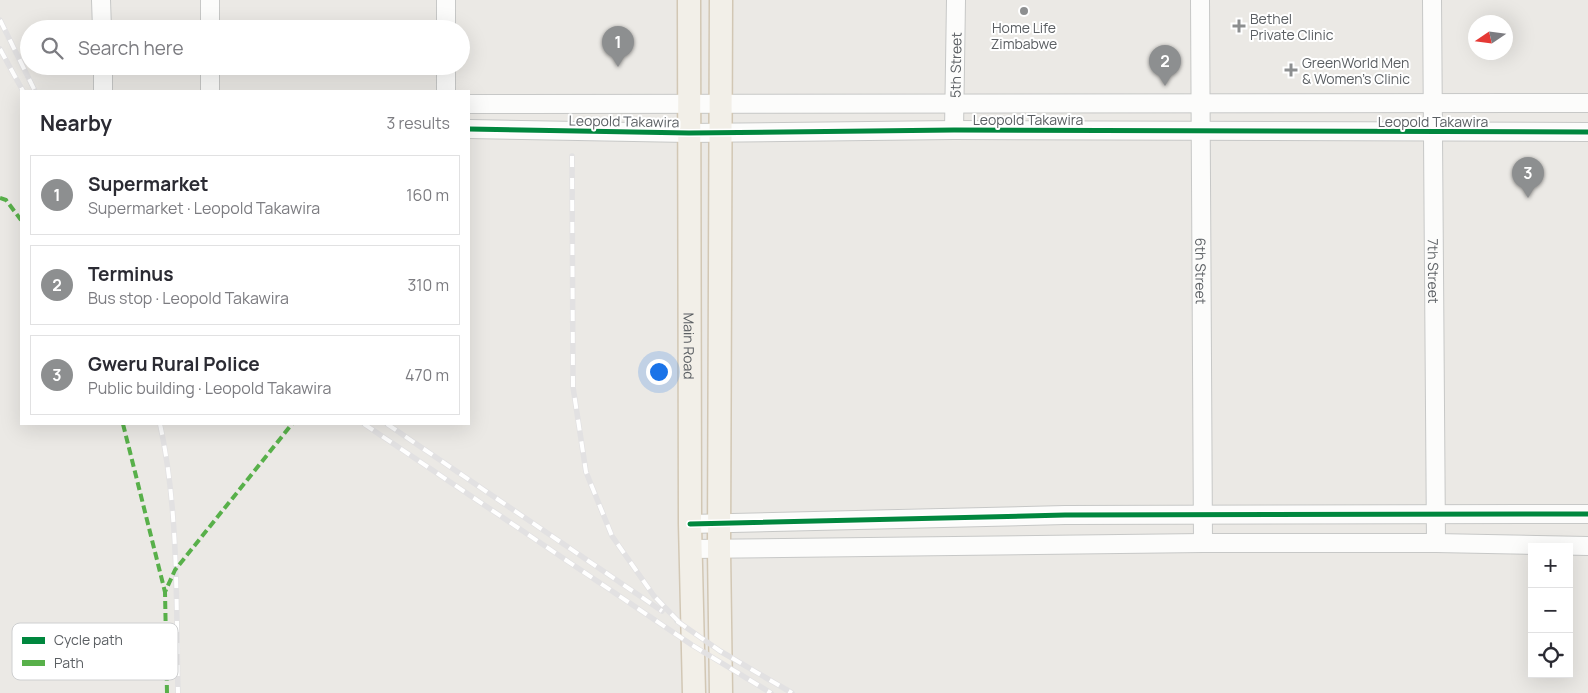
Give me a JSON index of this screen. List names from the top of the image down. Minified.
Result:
{"streets":{"main road":["Main Road"],"street":["5th Street","Leopold Takawira","6th Street","7th Street"]},"crossings":[["5th Street","Leopold Takawira"],["Leopold Takawira","6th Street"],["Leopold Takawira","7th Street"],["Leopold Takawira","Main Road"]],"places":{"other":["Home Life Zimbabwe"],"health":["Bethel Private Clinic","GreenWorld Men & Women’s Clinic"]},"legend":["Cycle path","Path"],"north":"left","page":{"search":"Search here","pins":["1","2","3"],"heading":["Nearby","3 results"],"list":[{"mark":"1","name":"Supermarket","note":"Supermarket · Leopold Takawira","value":"160 m"},{"mark":"2","name":"Terminus","note":"Bus stop · Leopold Takawira","value":"310 m"},{"mark":"3","name":"Gweru Rural Police","note":"Public building · Leopold Takawira","value":"470 m"}],"map_buttons":["+","−"]}}
